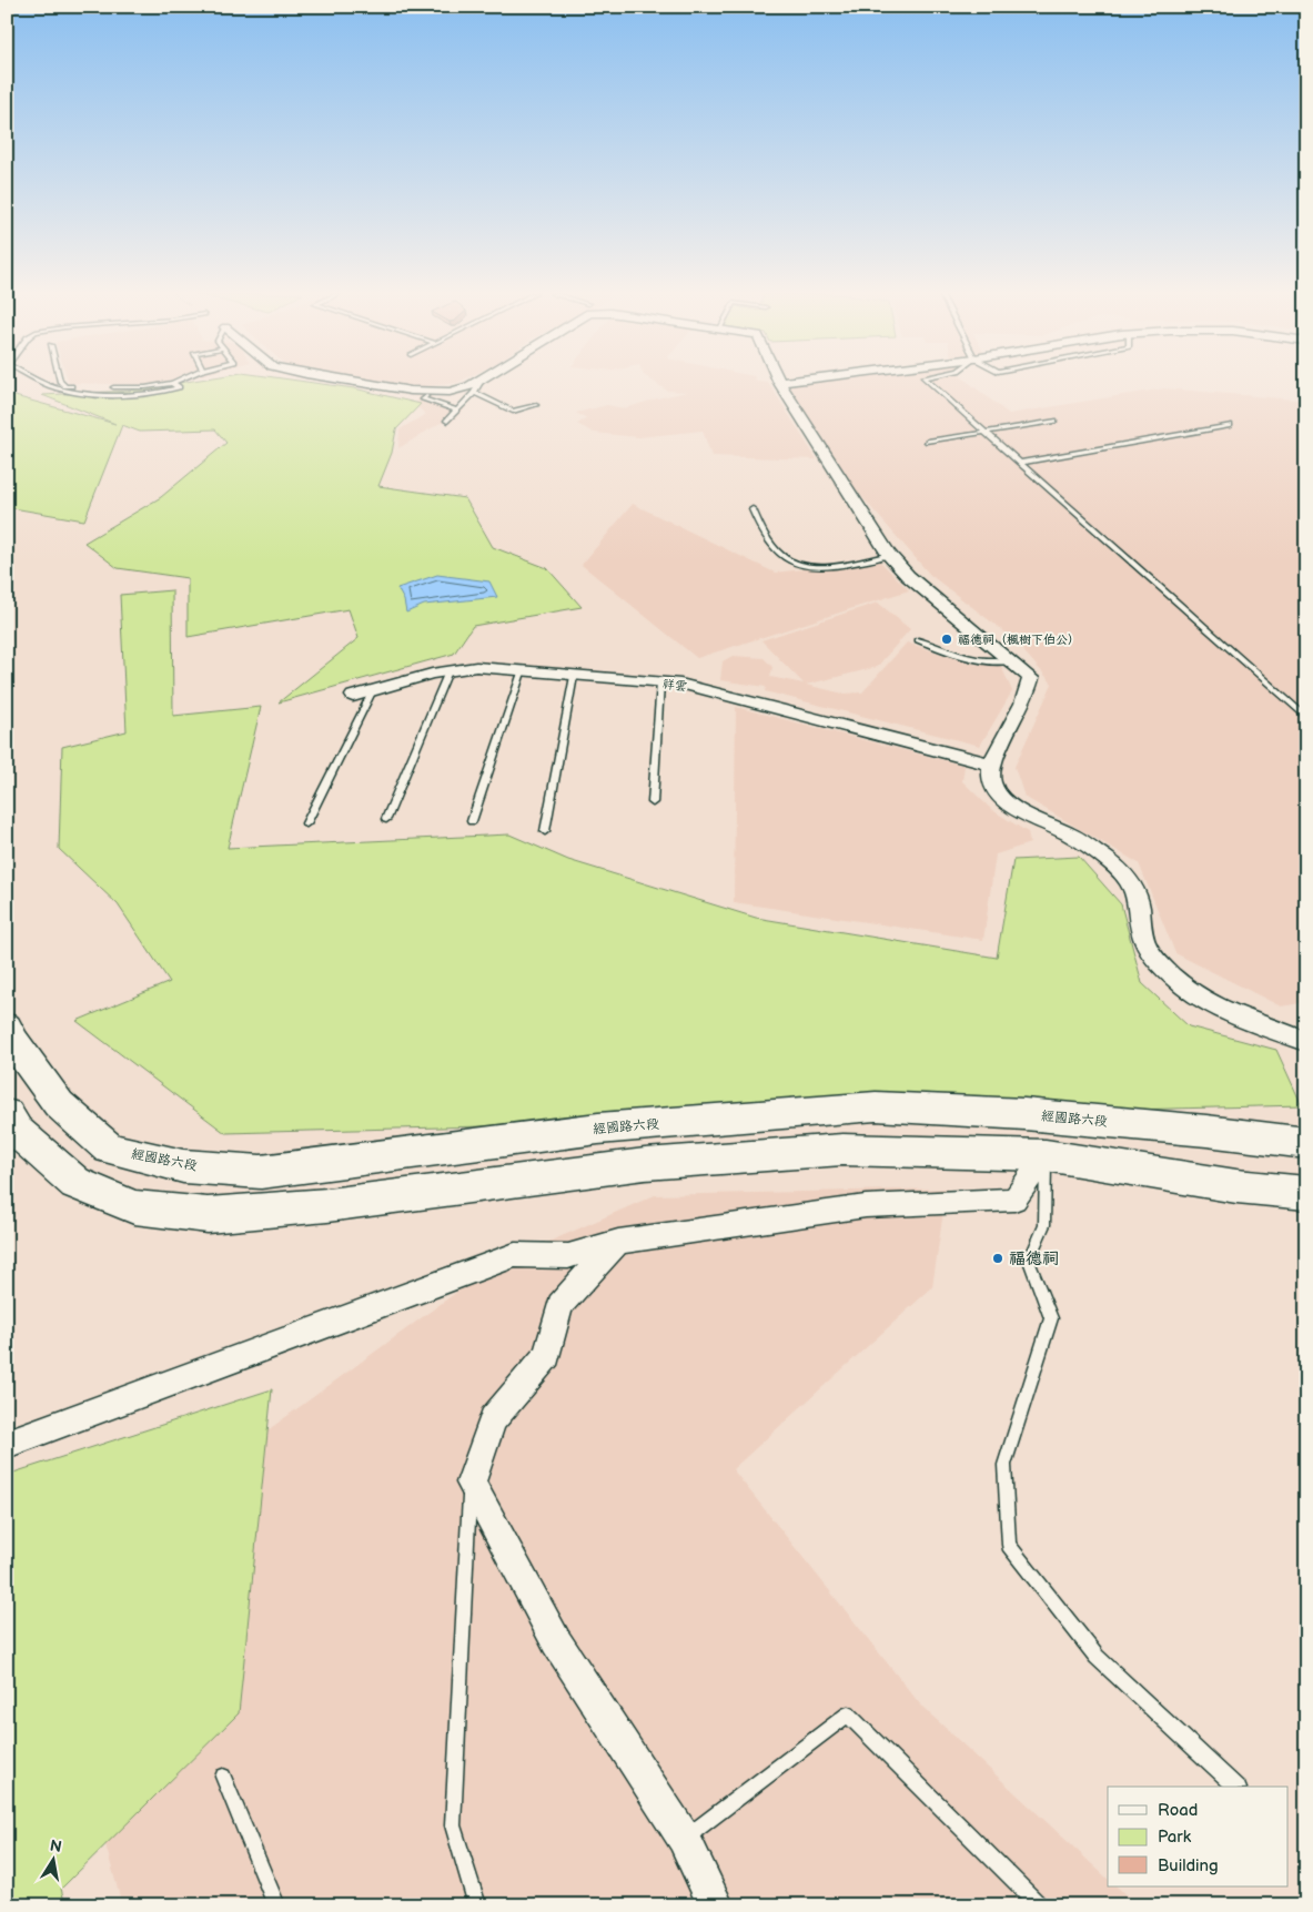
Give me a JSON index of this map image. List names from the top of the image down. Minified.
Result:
{"streets":{"main road":["經國路六段"],"street":["祥雲"]},"places":["福德祠（楓樹下伯公）","福德祠"],"legend":["Road","Park","Building"],"north":"top"}
